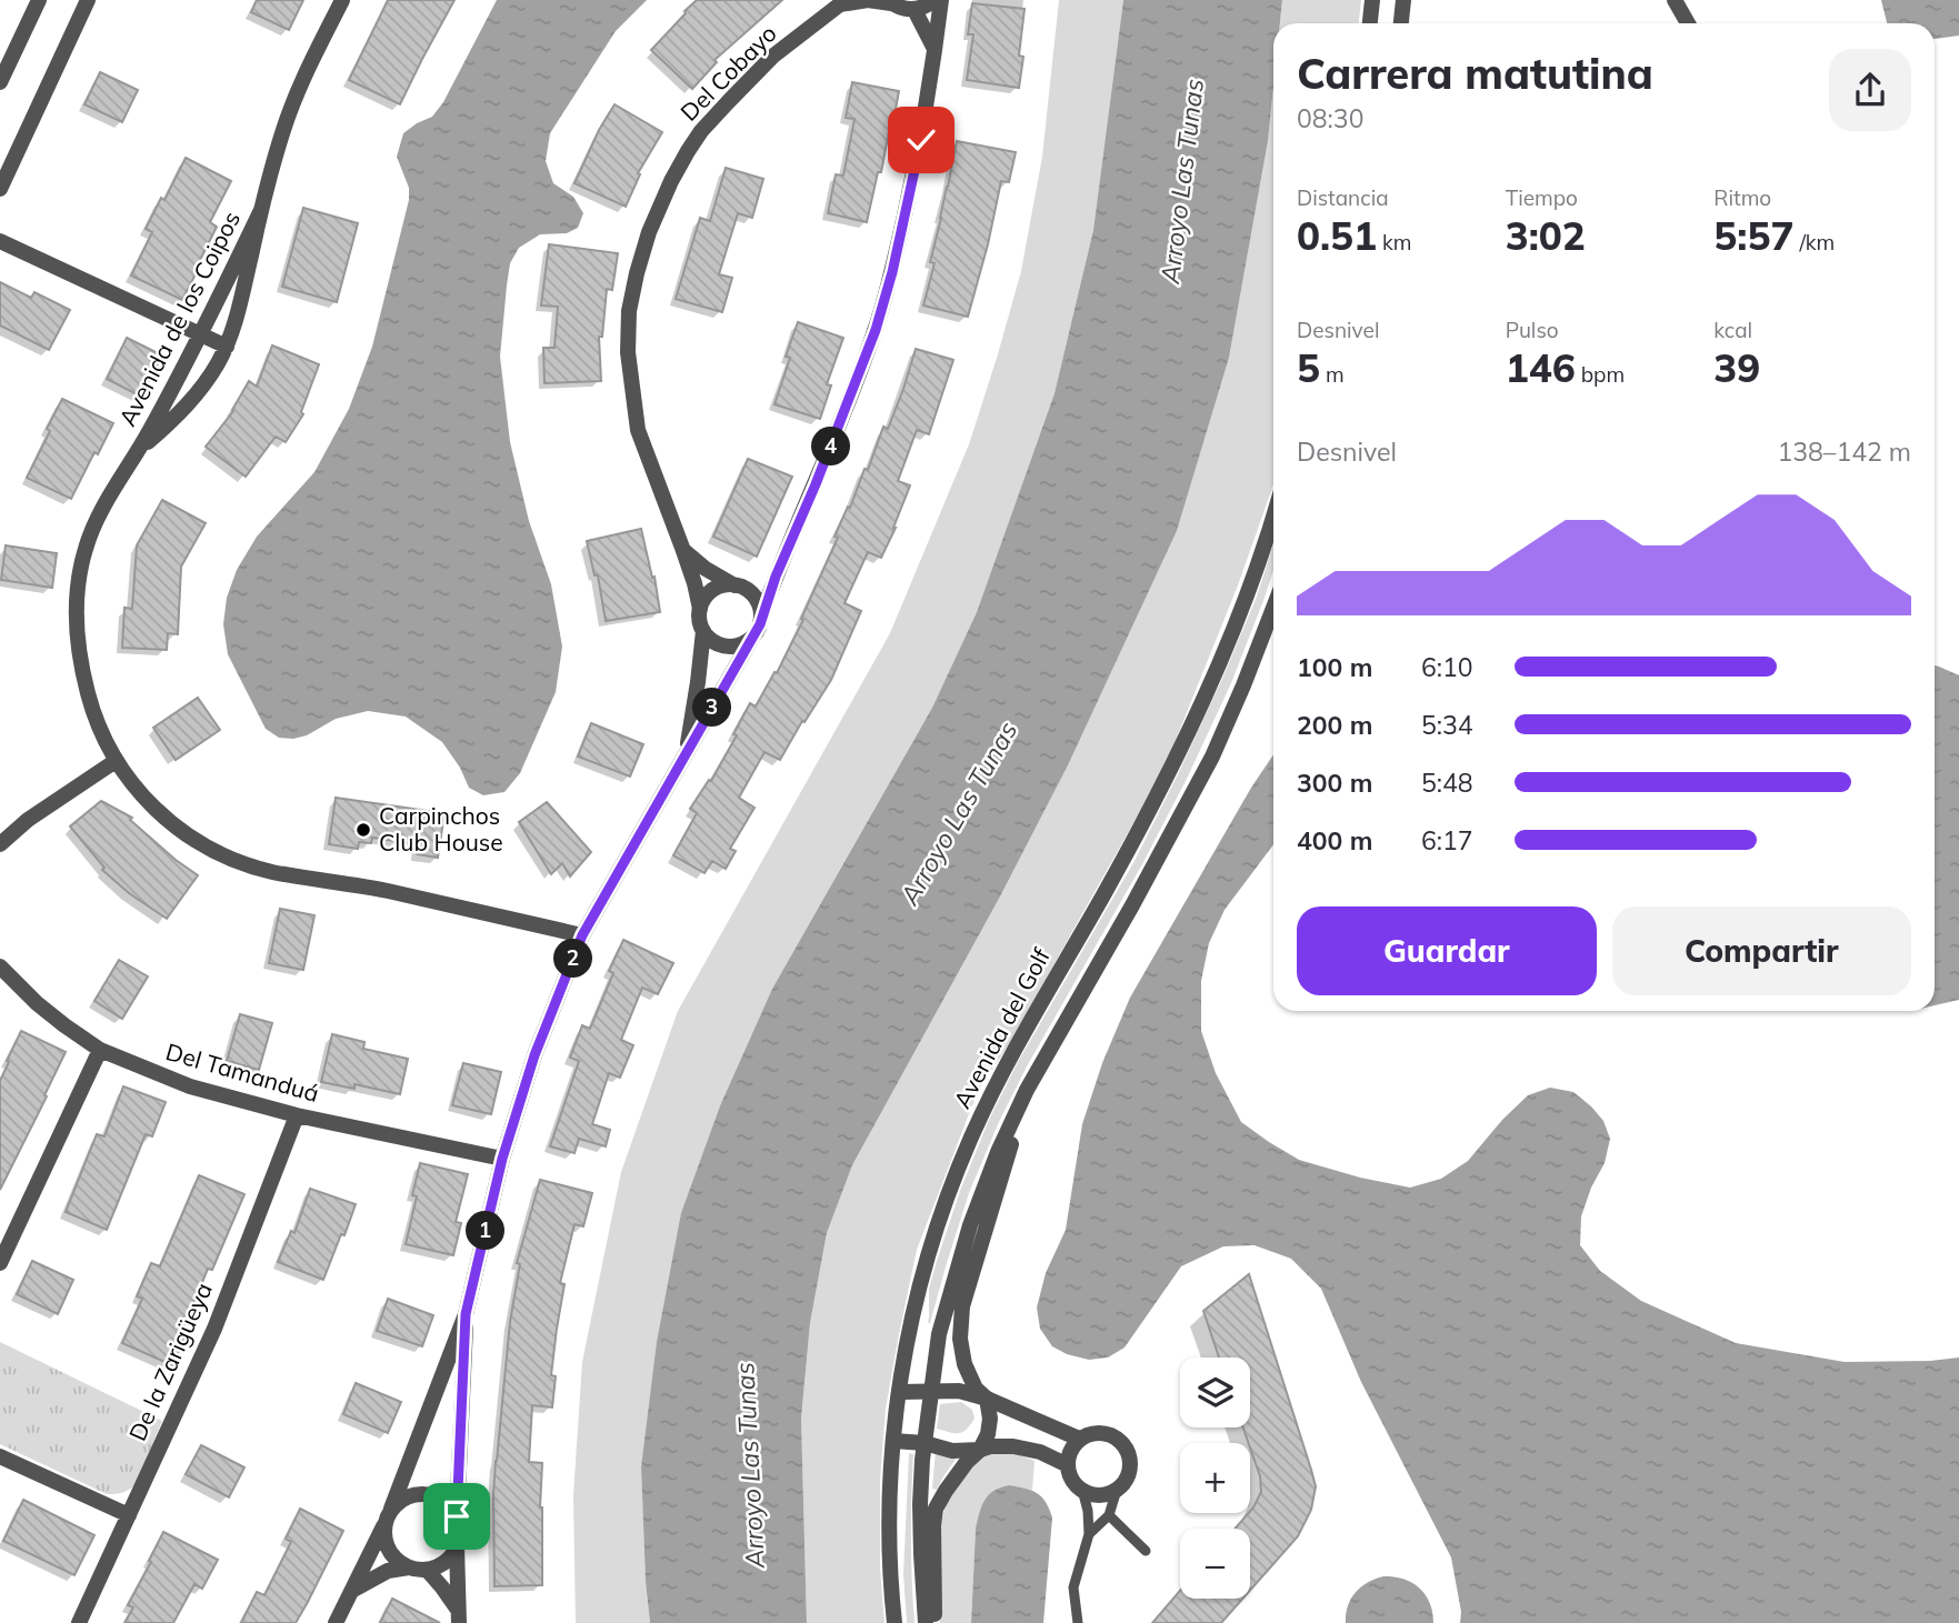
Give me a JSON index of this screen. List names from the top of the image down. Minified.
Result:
{"streets":{"street":["Del Cobayo","Avenida de los Coipos","Avenida del Golf","Del Tamanduá","De la Zarigüeya"]},"crossings":[["Del Tamanduá","De la Zarigüeya"]],"water":["Arroyo Las Tunas"],"places":["Carpinchos Club House"],"page":{"heading":["Carrera matutina","08:30"],"stats":[["Distancia","0.51 km"],["Tiempo","3:02"],["Ritmo","5:57 /km"],["Desnivel","5 m"],["Pulso","146 bpm"],["kcal","39"]],"chart":["Desnivel","138–142 m"],"pins":["4","3","2","1"],"list":[{"name":"100 m","note":"6:10"},{"name":"200 m","note":"5:34"},{"name":"300 m","note":"5:48"},{"name":"400 m","note":"6:17"}],"buttons":["Guardar","Compartir"],"map_buttons":["+","−"]}}
